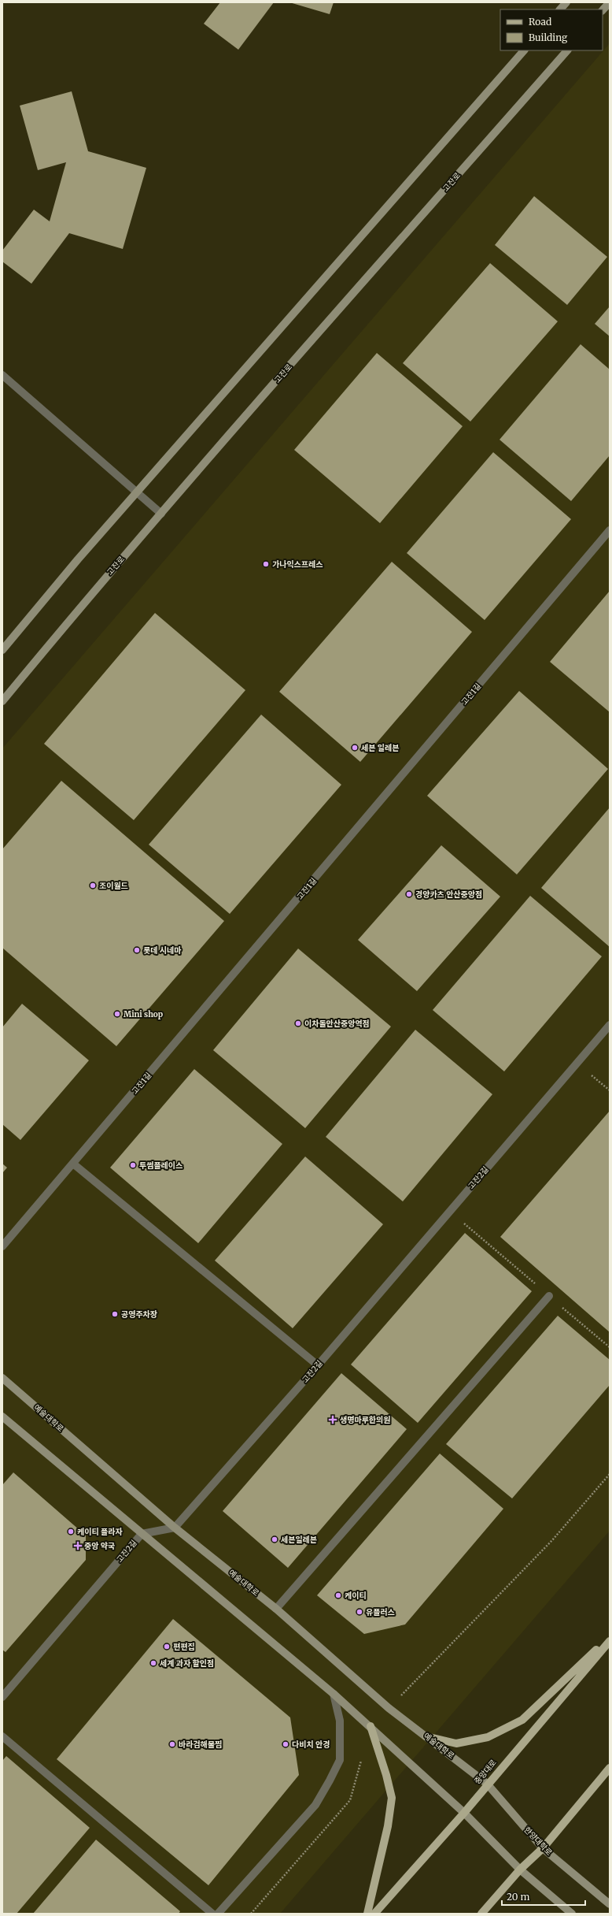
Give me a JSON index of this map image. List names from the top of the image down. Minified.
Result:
{"streets":{"main road":["중앙대로"],"street":["고잔로","고잔1길","고잔2길","예술대학로","한양대학로"]},"crossings":[["고잔2길","예술대학로"],["예술대학로","중앙대로"],["예술대학로","한양대학로"],["중앙대로","한양대학로"]],"places":{"other":["가나익스프레스","세븐 일레븐","조이월드","경양카츠 안산중앙점","롯데 시네마","Mini shop","이차돌안산중앙역점","투썸플레이스","공영주차장","케이티 플라자","세븐일레븐","케이티","유플러스","편편집","세계 과자 할인점","바라검해물찜","다비치 안경"],"health":["생명마루한의원","중앙 약국"]},"legend":["Road","Building"],"scale_bar":"20 m"}
